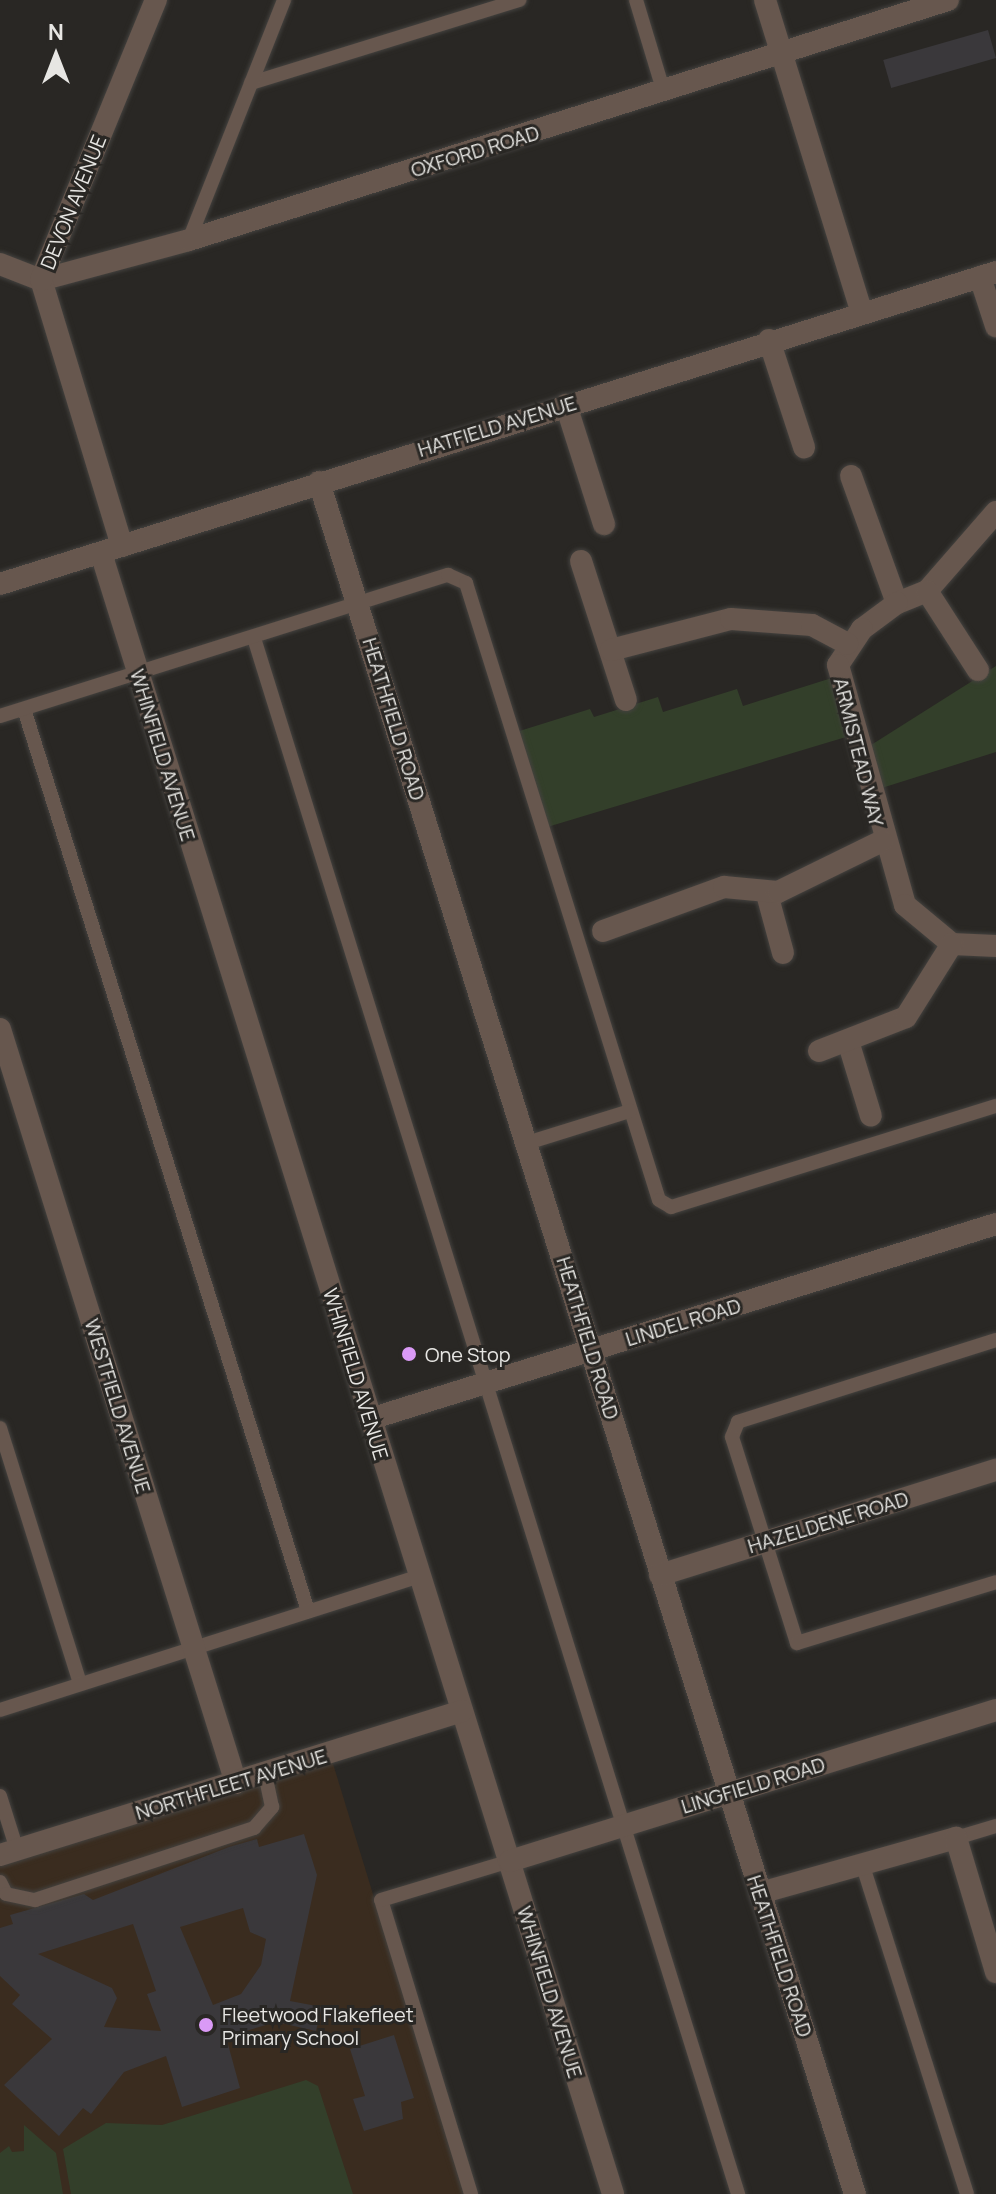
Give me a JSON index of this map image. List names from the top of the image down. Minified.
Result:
{"streets":{"street":["OXFORD ROAD","DEVON AVENUE","HATFIELD AVENUE","HEATHFIELD ROAD","ARMISTEAD WAY","WHINFIELD AVENUE","LINDEL ROAD","WESTFIELD AVENUE","HAZELDENE ROAD","NORTHFLEET AVENUE","LINGFIELD ROAD"]},"crossings":[["OXFORD ROAD","DEVON AVENUE"],["DEVON AVENUE","HATFIELD AVENUE"],["DEVON AVENUE","WHINFIELD AVENUE"],["HATFIELD AVENUE","HEATHFIELD ROAD"],["HATFIELD AVENUE","WHINFIELD AVENUE"],["HEATHFIELD ROAD","LINDEL ROAD"],["HEATHFIELD ROAD","HAZELDENE ROAD"],["HEATHFIELD ROAD","LINGFIELD ROAD"],["WHINFIELD AVENUE","LINDEL ROAD"],["WHINFIELD AVENUE","NORTHFLEET AVENUE"],["WHINFIELD AVENUE","LINGFIELD ROAD"],["WESTFIELD AVENUE","NORTHFLEET AVENUE"]],"places":["One Stop","Fleetwood Flakefleet Primary School"],"north":"top"}
